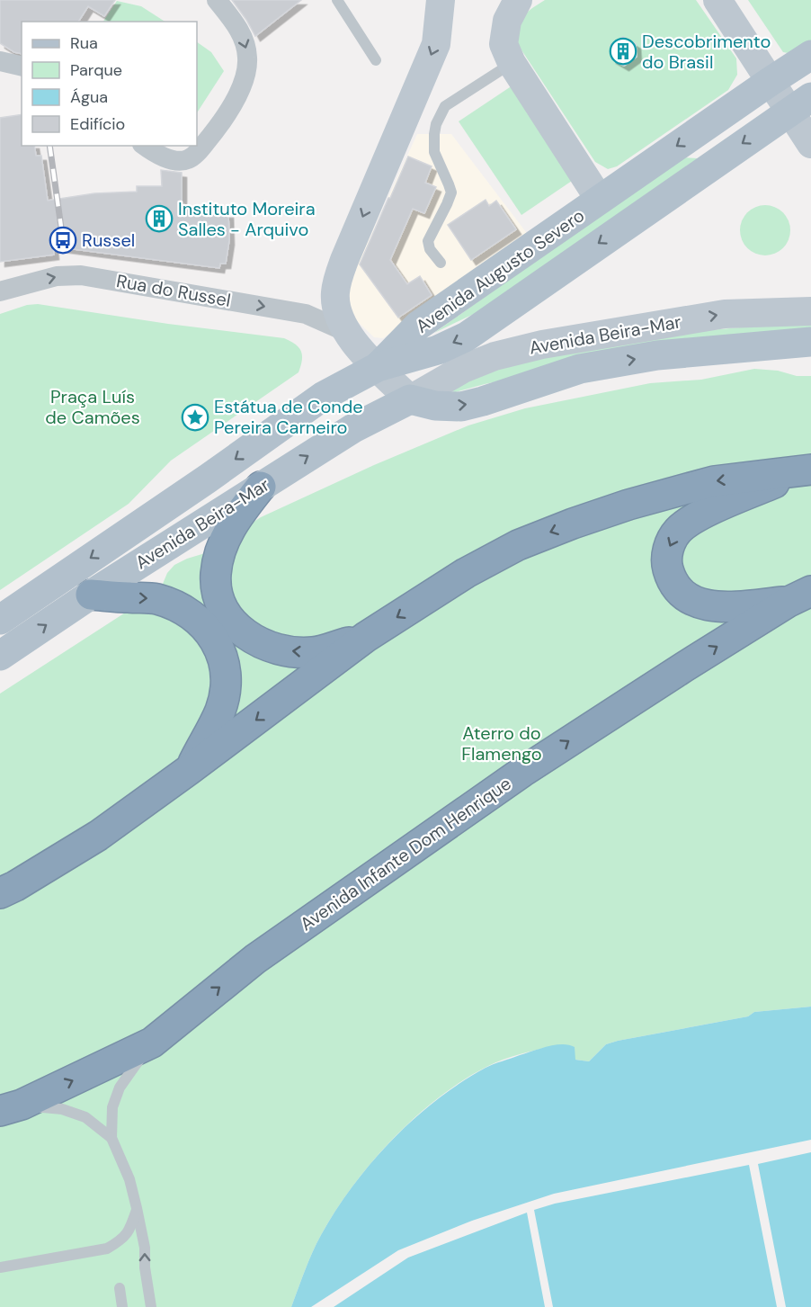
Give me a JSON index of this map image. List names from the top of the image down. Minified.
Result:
{"streets":{"highway":["Avenida Infante Dom Henrique"],"main road":["Avenida Augusto Severo","Rua do Russel","Avenida Beira-Mar"]},"crossings":[["Avenida Augusto Severo","Rua do Russel"],["Avenida Augusto Severo","Avenida Beira-Mar"],["Rua do Russel","Avenida Beira-Mar"]],"parks":["Praça Luís de Camões","Aterro do Flamengo"],"places":{"building":["Descobrimento do Brasil","Instituto Moreira Salles - Arquivo"],"bus stop":["Russel"],"place":["Estátua de Conde Pereira Carneiro"]},"legend":["Rua","Parque","Água","Edifício"]}
